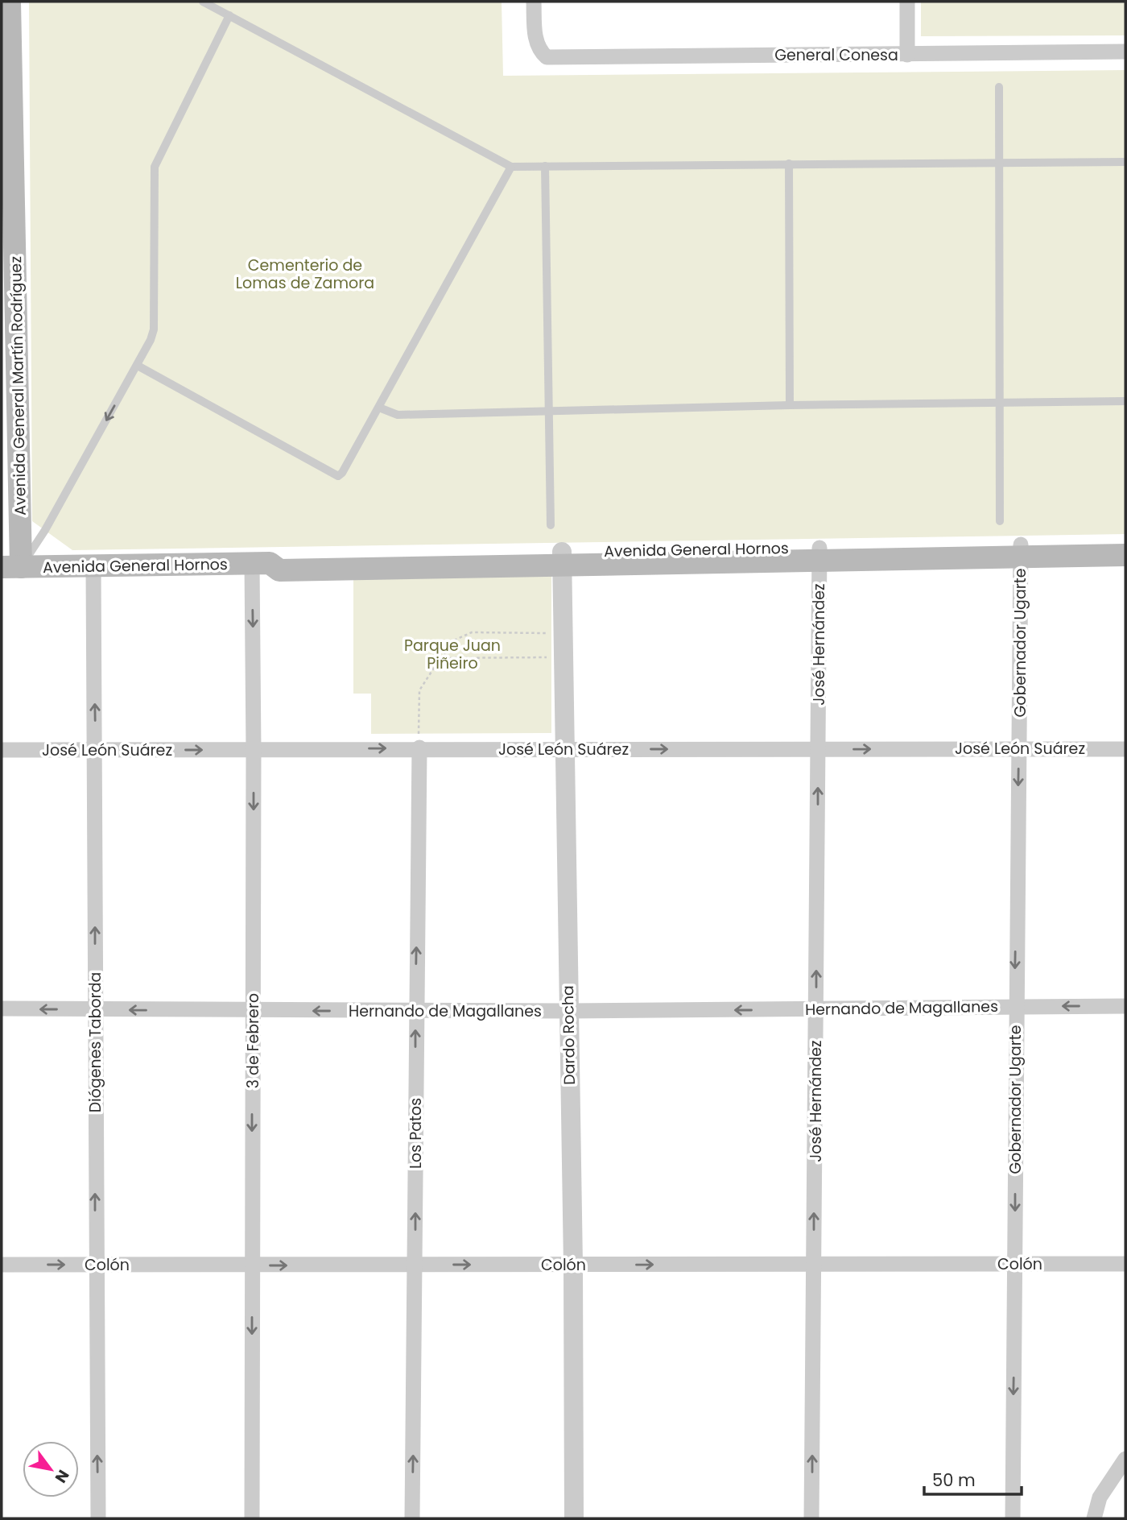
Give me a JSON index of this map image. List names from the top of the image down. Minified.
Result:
{"streets":{"main road":["Avenida General Martín Rodríguez","Avenida General Hornos"],"street":["General Conesa","Gobernador Ugarte","José Hernández","José León Suárez","Hernando de Magallanes","Dardo Rocha","3 de Febrero","Diógenes Taborda","Los Patos","Colón"]},"crossings":[["Avenida General Martín Rodríguez","Avenida General Hornos"],["Avenida General Hornos","Gobernador Ugarte"],["Avenida General Hornos","José Hernández"],["Avenida General Hornos","Dardo Rocha"],["Avenida General Hornos","3 de Febrero"],["Avenida General Hornos","Diógenes Taborda"],["Gobernador Ugarte","José León Suárez"],["Gobernador Ugarte","Hernando de Magallanes"],["Gobernador Ugarte","Colón"],["José Hernández","José León Suárez"],["José Hernández","Hernando de Magallanes"],["José Hernández","Colón"],["José León Suárez","Dardo Rocha"],["José León Suárez","3 de Febrero"],["José León Suárez","Diógenes Taborda"],["José León Suárez","Los Patos"],["Hernando de Magallanes","Dardo Rocha"],["Hernando de Magallanes","3 de Febrero"],["Hernando de Magallanes","Diógenes Taborda"],["Hernando de Magallanes","Los Patos"],["Dardo Rocha","Colón"],["3 de Febrero","Colón"],["Diógenes Taborda","Colón"],["Los Patos","Colón"]],"one_way":["Gobernador Ugarte","José Hernández","José León Suárez","Hernando de Magallanes","3 de Febrero","Diógenes Taborda","Los Patos","Colón"],"parks":["Cementerio de Lomas de Zamora","Parque Juan Piñeiro"],"scale_bar":"50 m","north":"bottom right"}
